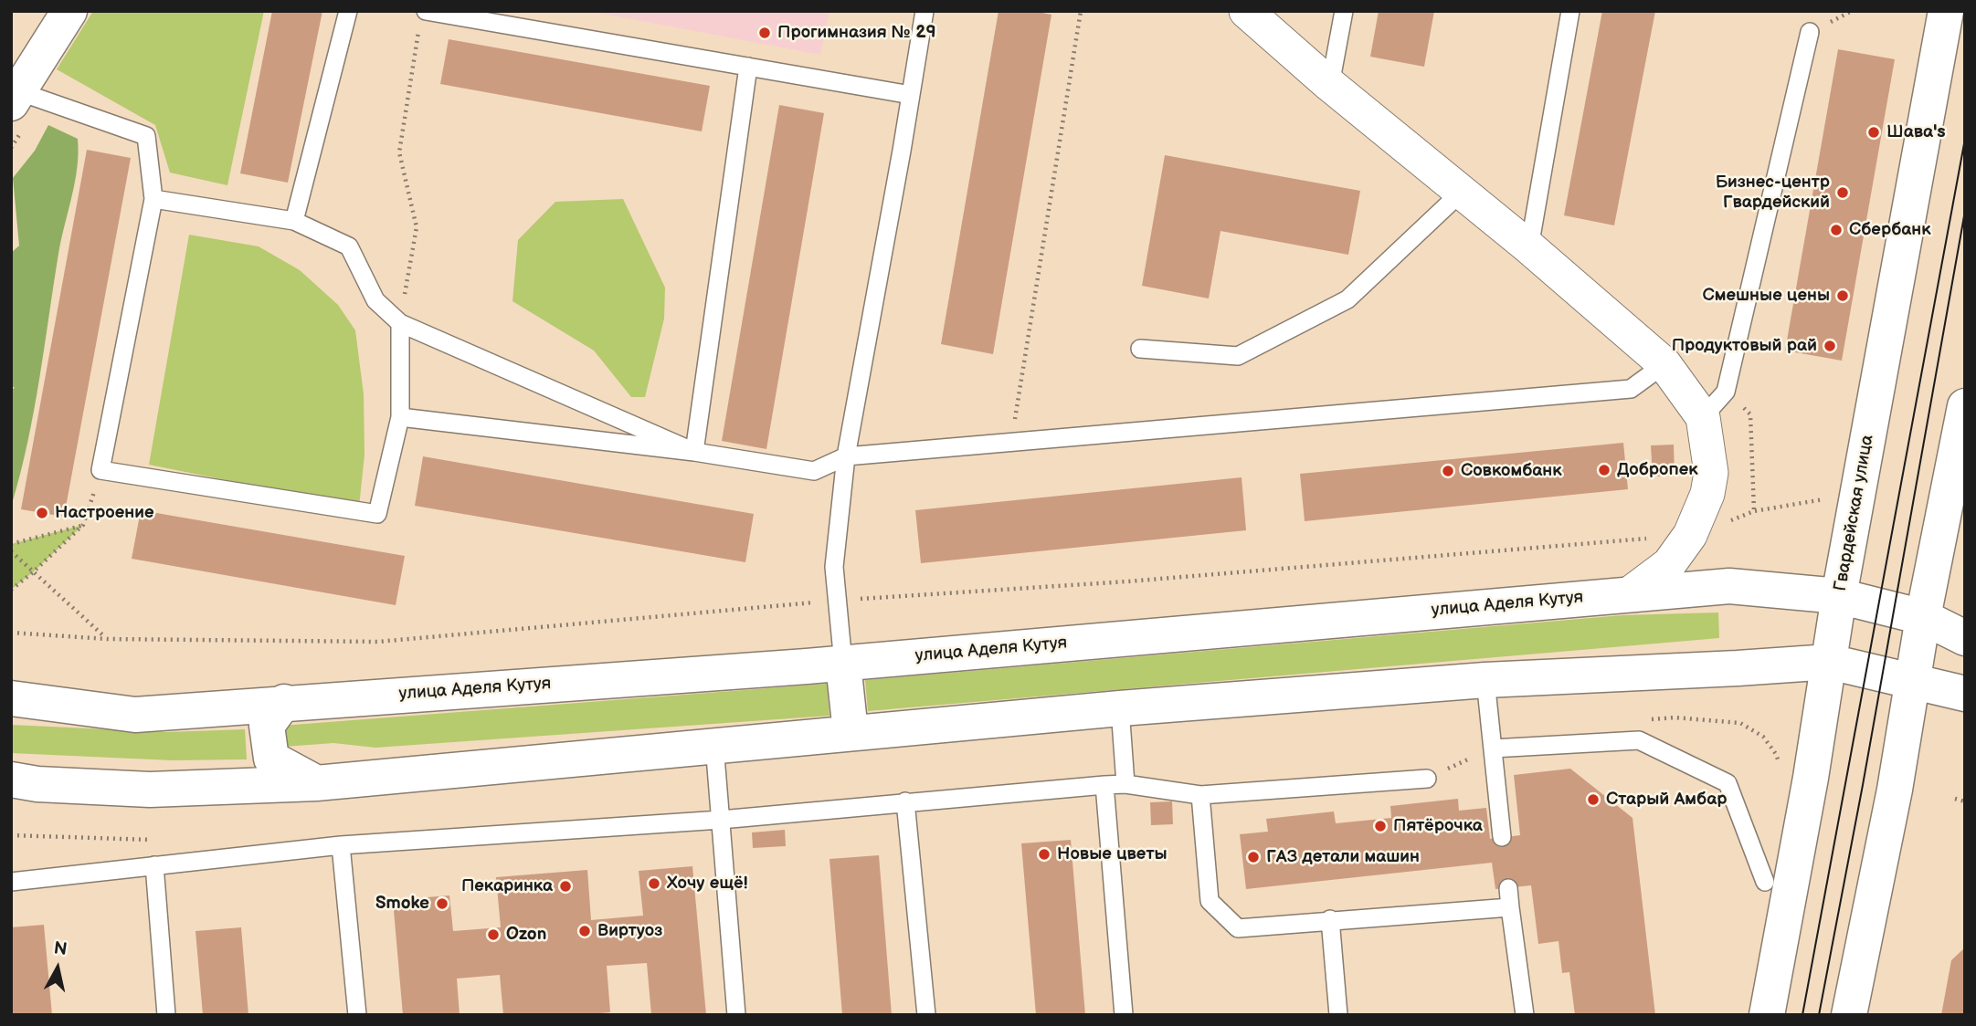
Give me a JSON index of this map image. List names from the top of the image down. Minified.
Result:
{"streets":{"main road":["Гвардейская улица","улица Аделя Кутуя"]},"crossings":[["Гвардейская улица","улица Аделя Кутуя"]],"places":["Прогимназия № 29","Шава's","Бизнес-центр Гвардейский","Сбербанк","Смешные цены","Продуктовый рай","Добропек","Совкомбанк","Настроение","Старый Амбар","Пятёрочка","Новые цветы","ГАЗ детали машин","Хочу ещё!","Пекаринка","Smoke","Виртуоз","Ozon"],"north":"top"}
